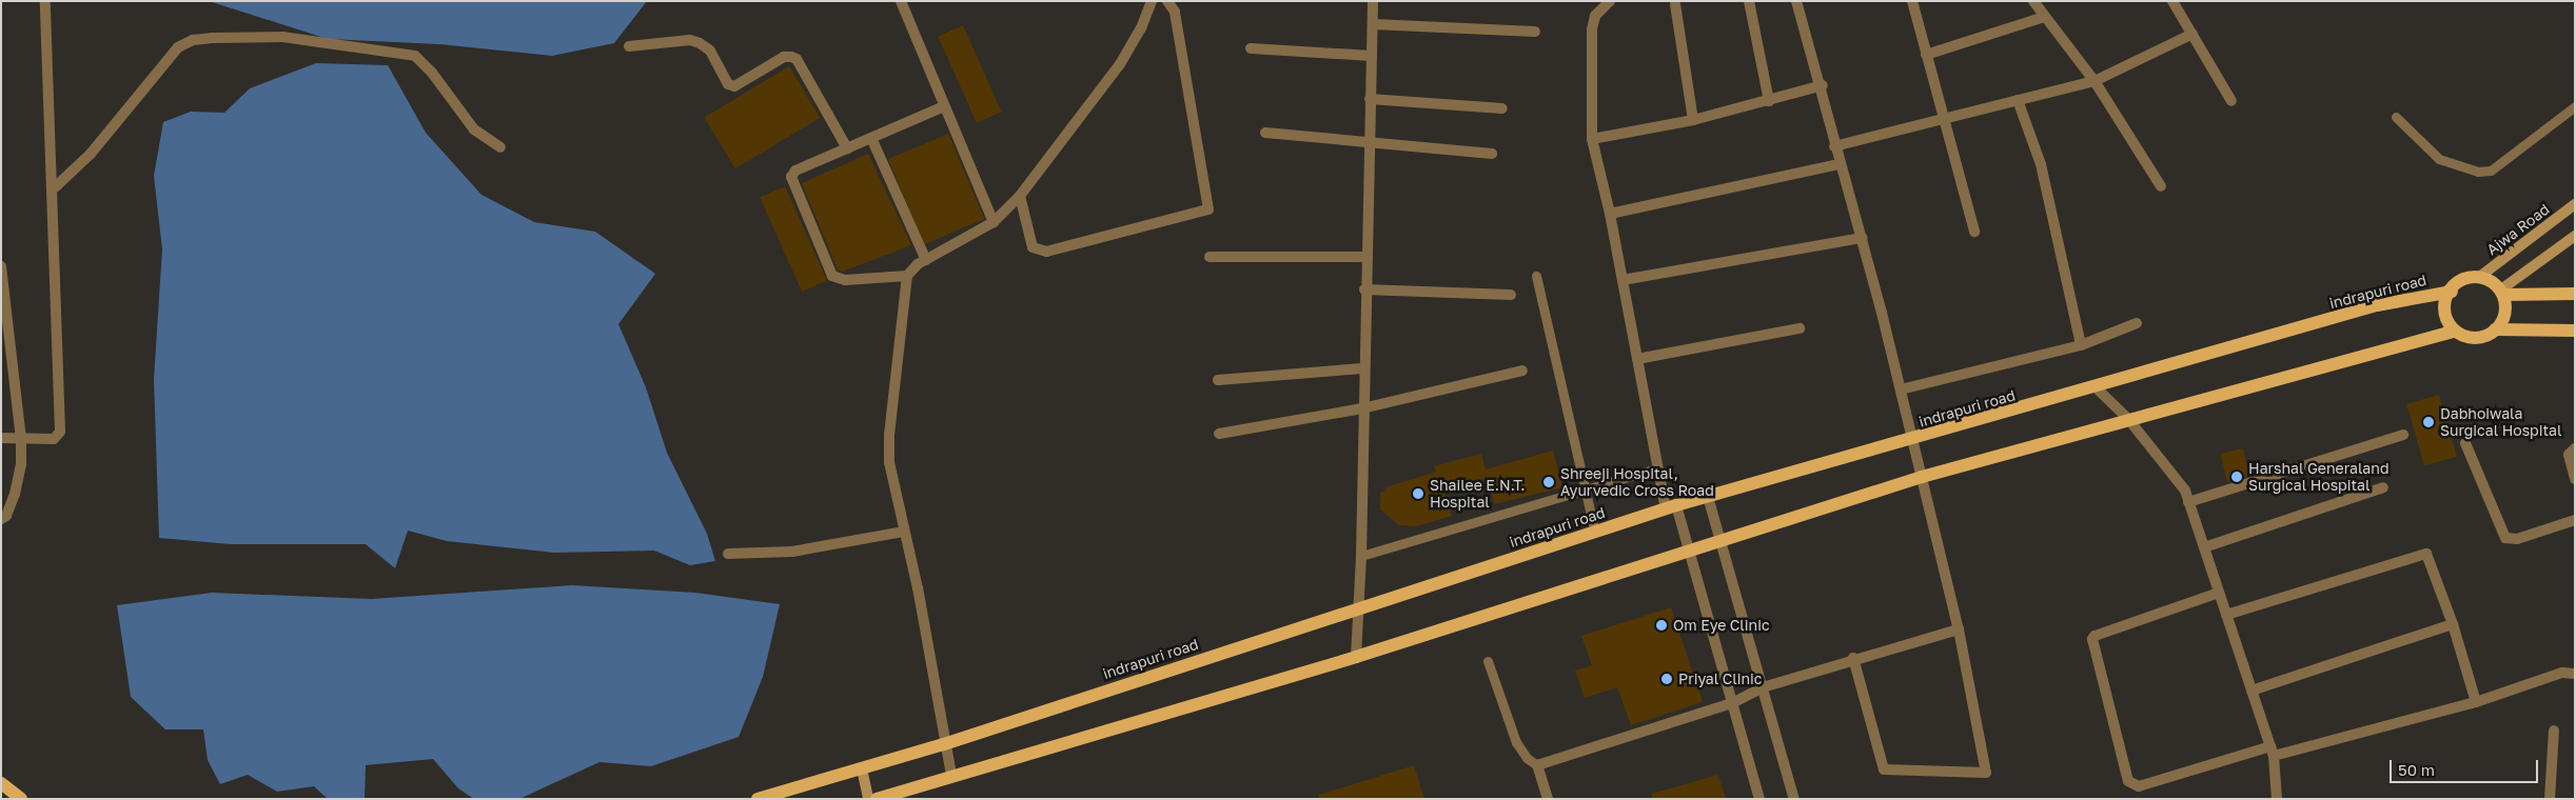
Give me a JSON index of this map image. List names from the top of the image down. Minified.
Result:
{"streets":{"main road":["Ajwa Road","indrapuri road"]},"crossings":[["Ajwa Road","indrapuri road"]],"places":["Dabhoiwala Surgical Hospital","Harshal Generaland Surgical Hospital","Shreeji Hospital, Ayurvedic Cross Road","Shailee E.N.T. Hospital","Om Eye Clinic","Priyal Clinic"],"scale_bar":"50 m"}
